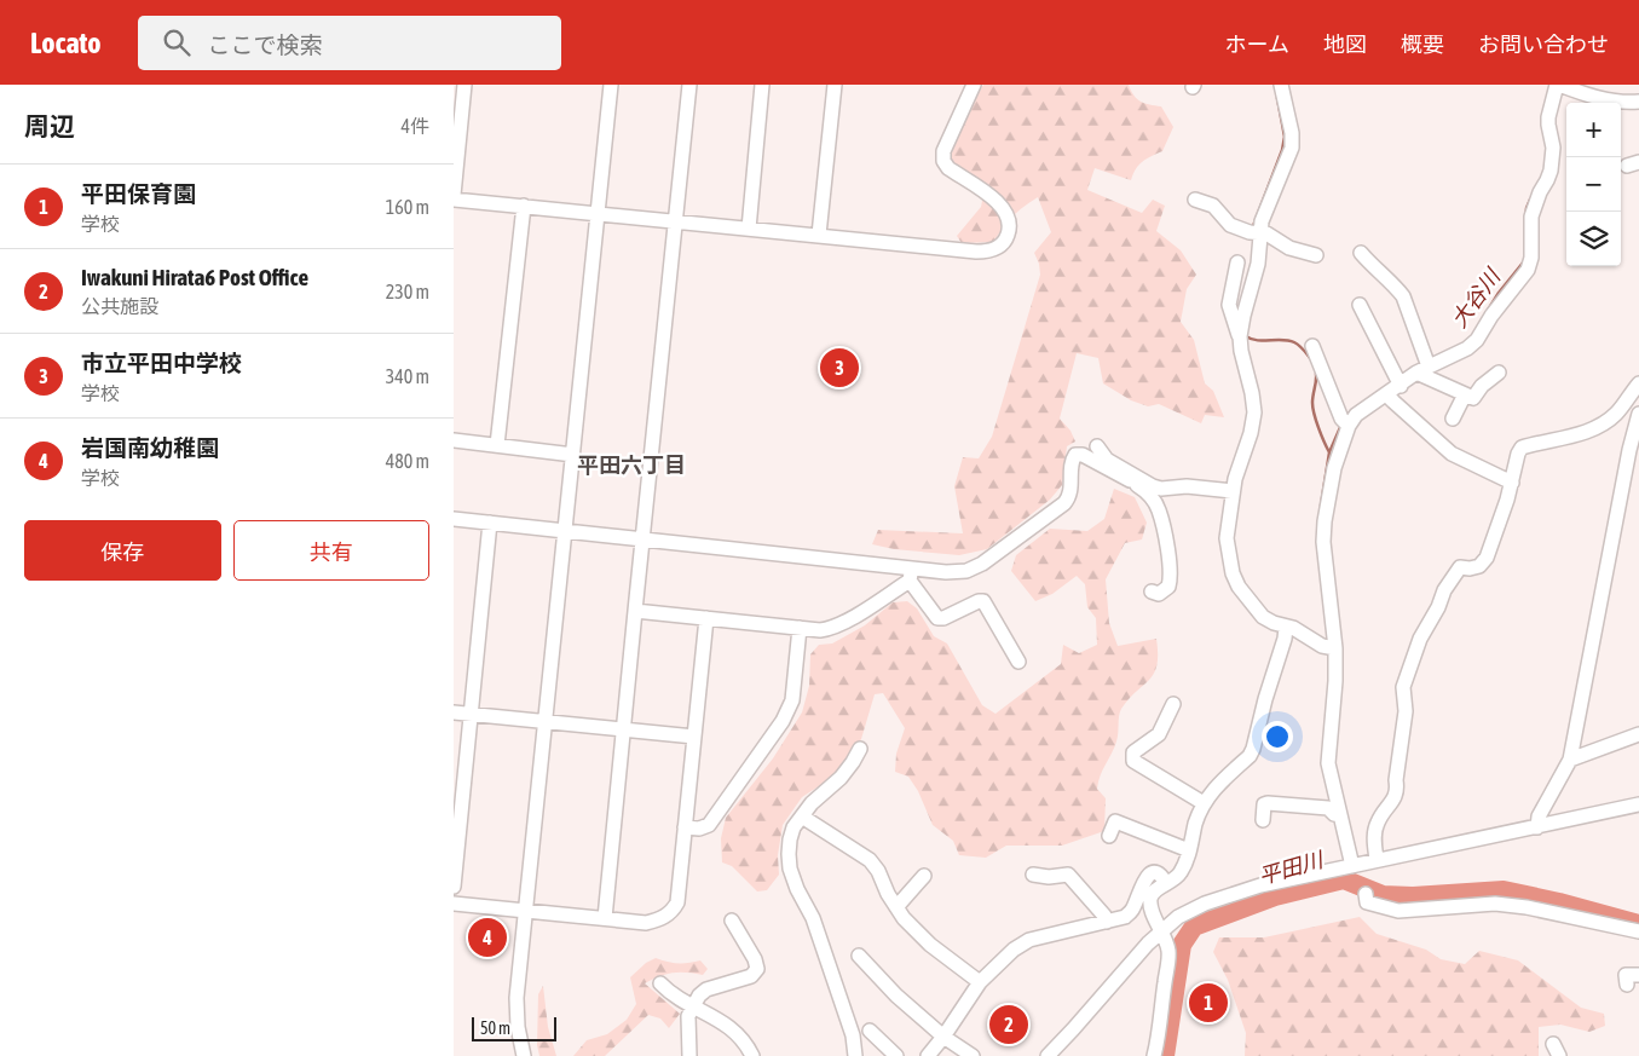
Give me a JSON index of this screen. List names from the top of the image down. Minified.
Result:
{"districts":["平田六丁目"],"water":["大谷川","平田川"],"scale_bar":"50 m","page":{"header":"Locato","search":"ここで検索","nav":["ホーム","地図","概要","お問い合わせ"],"heading":["周辺","4件"],"map_buttons":["+","−"],"list":[{"mark":"1","name":"平田保育園","note":"学校","value":"160 m"},{"mark":"2","name":"Iwakuni Hirata6 Post Office","note":"公共施設","value":"230 m"},{"mark":"3","name":"市立平田中学校","note":"学校","value":"340 m"},{"mark":"4","name":"岩国南幼稚園","note":"学校","value":"480 m"}],"pins":["3","4","1","2"],"buttons":["保存","共有"],"scale":"50 m"}}
